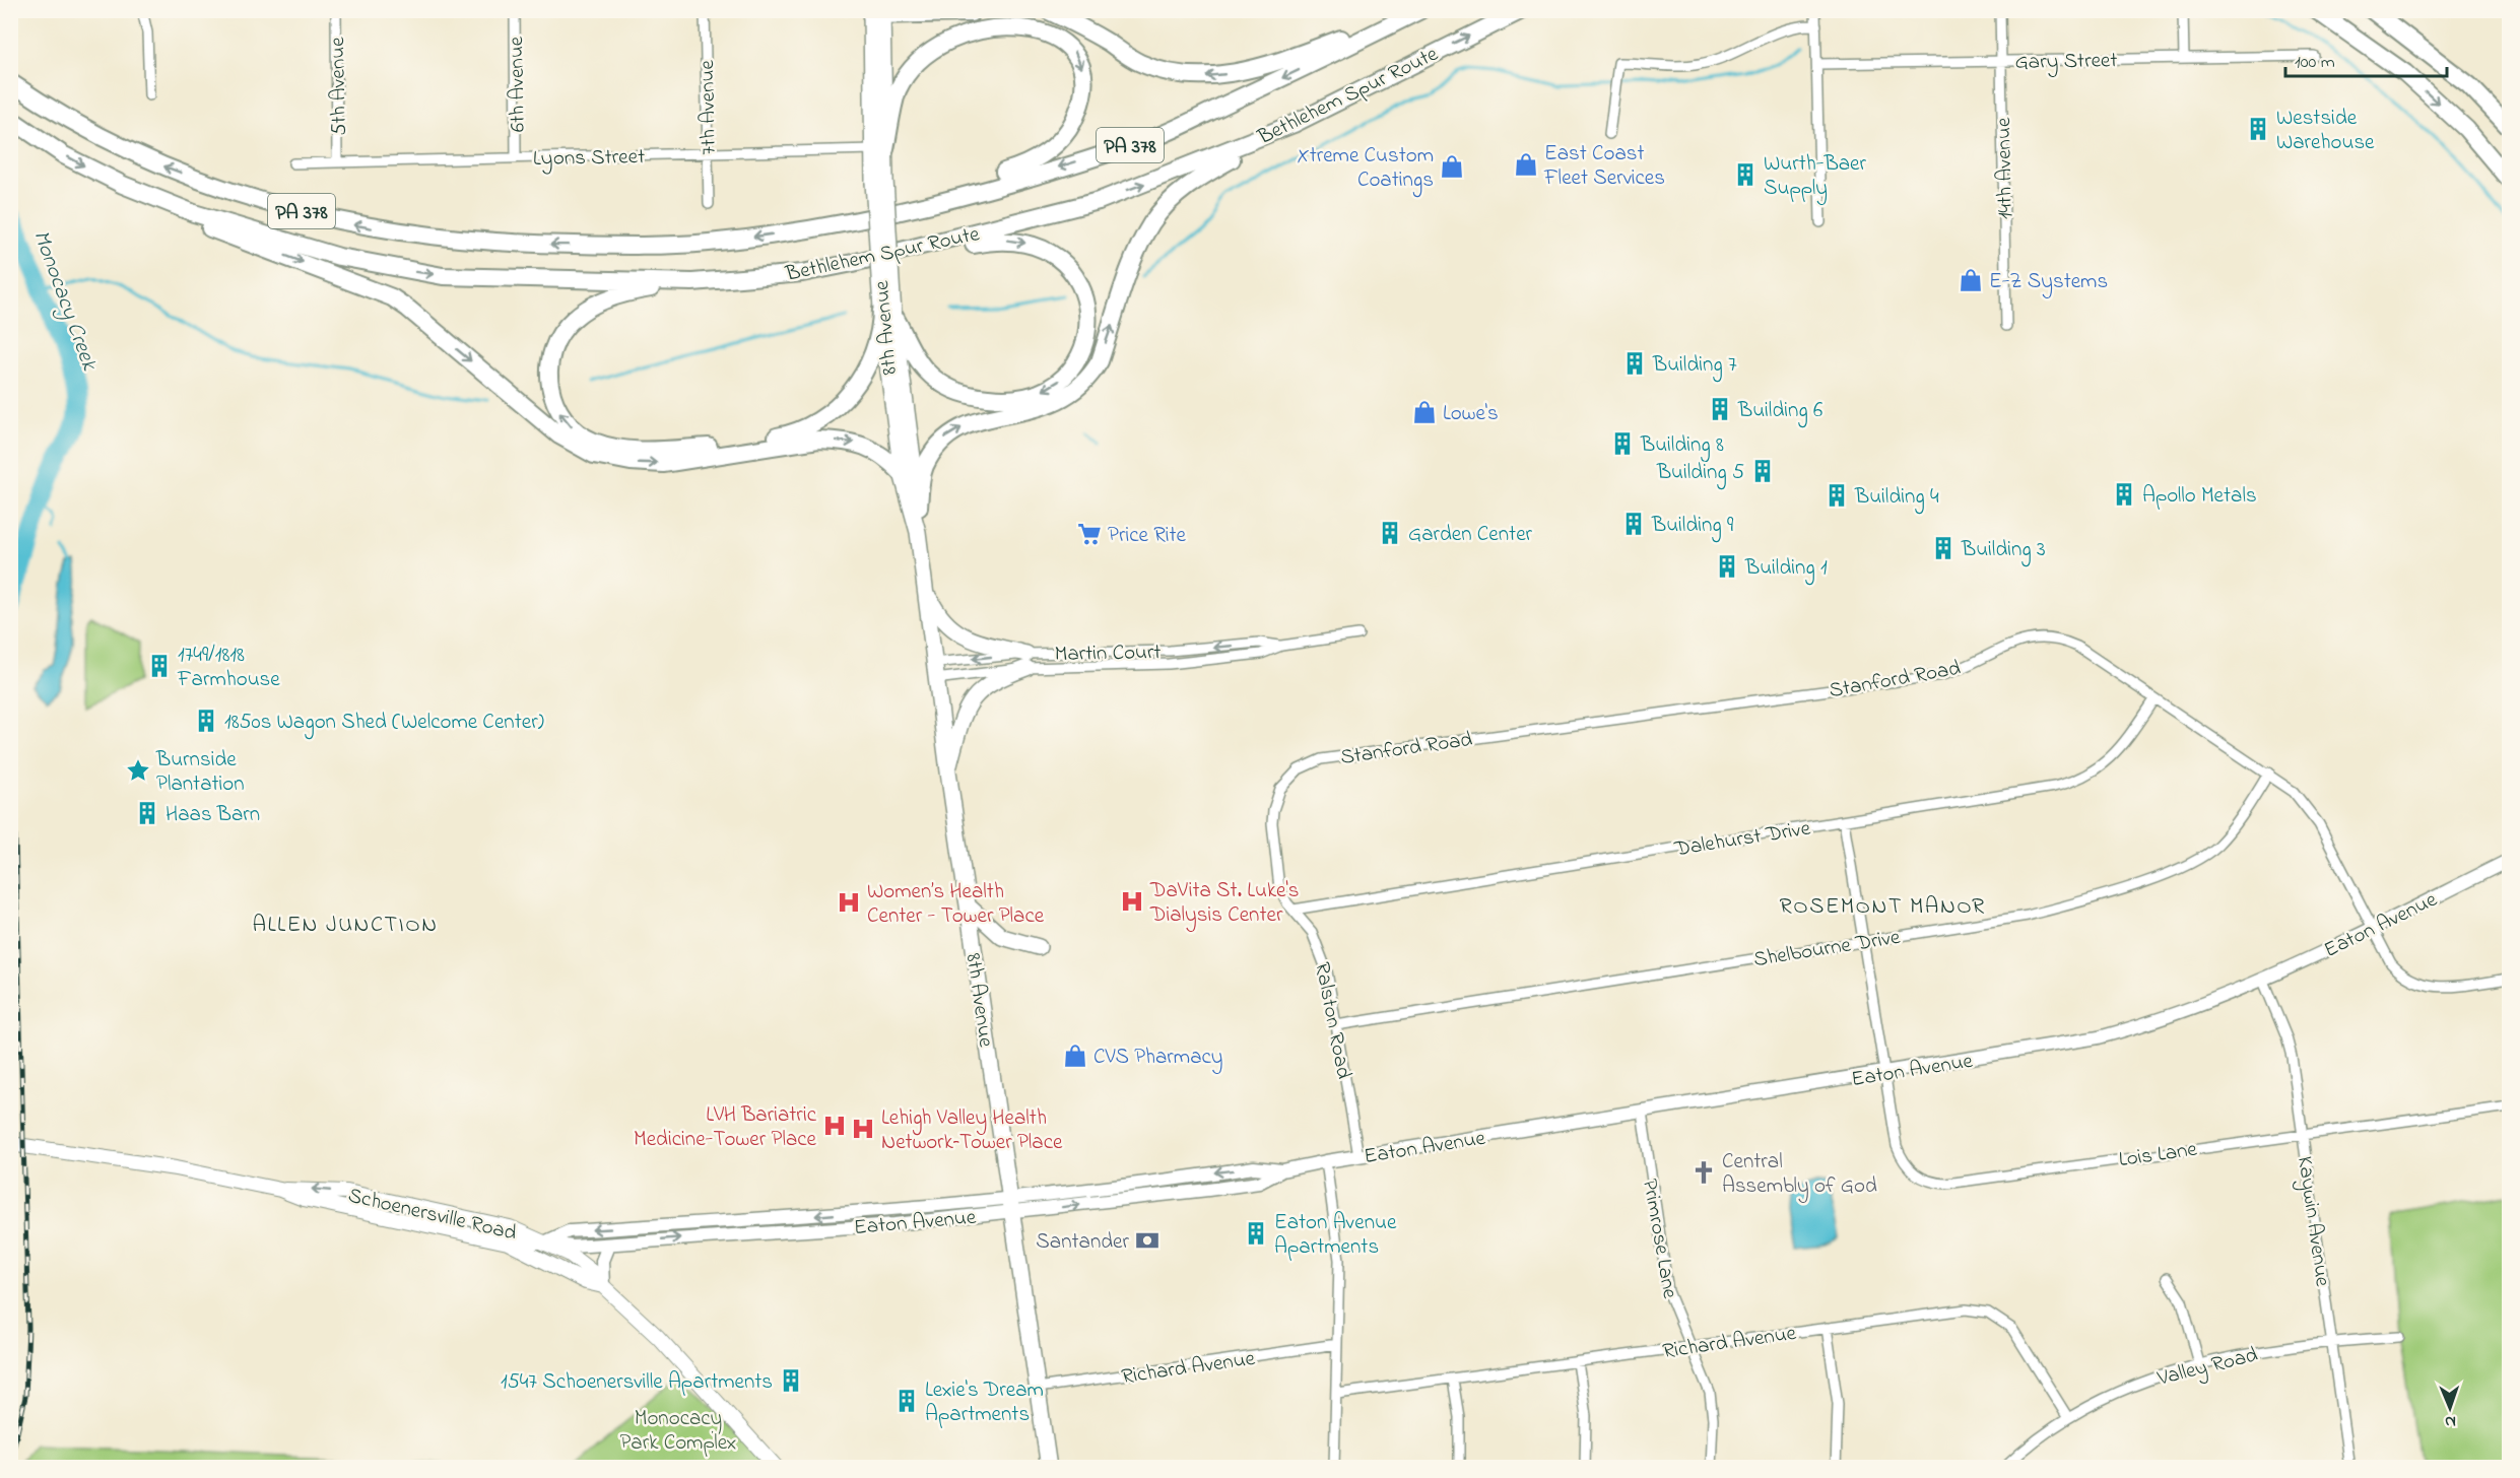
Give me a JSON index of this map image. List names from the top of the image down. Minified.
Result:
{"streets":{"highway":["Bethlehem Spur Route","PA 378"],"main road":["8th Avenue","Schoenersville Road"],"street":["Gary Street","6th Avenue","5th Avenue","7th Avenue","Lyons Street","14th Avenue","Martin Court","Stanford Road","Dalehurst Drive","Eaton Avenue","Shelbourne Drive","Ralston Road","Lois Lane","Kaywin Avenue","Primrose Lane","Richard Avenue","Valley Road"]},"crossings":[["Gary Street","14th Avenue"],["6th Avenue","Lyons Street"],["5th Avenue","Lyons Street"],["7th Avenue","Lyons Street"],["Lyons Street","8th Avenue"],["8th Avenue","Martin Court"],["8th Avenue","Eaton Avenue"],["8th Avenue","Richard Avenue"],["Stanford Road","Dalehurst Drive"],["Stanford Road","Eaton Avenue"],["Stanford Road","Shelbourne Drive"],["Stanford Road","Ralston Road"],["Dalehurst Drive","Ralston Road"],["Dalehurst Drive","Lois Lane"],["Eaton Avenue","Ralston Road"],["Eaton Avenue","Lois Lane"],["Eaton Avenue","Schoenersville Road"],["Eaton Avenue","Kaywin Avenue"],["Eaton Avenue","Primrose Lane"],["Shelbourne Drive","Ralston Road"],["Shelbourne Drive","Lois Lane"],["Lois Lane","Kaywin Avenue"],["Kaywin Avenue","Valley Road"],["Primrose Lane","Richard Avenue"],["Richard Avenue","Valley Road"]],"districts":["ROSEMONT MANOR","ALLEN JUNCTION"],"water":["Monocacy Creek"],"parks":["Monocacy Park Complex"],"places":{"building":["Westside Warehouse","Wurth-Baer Supply","Building 7","Building 6","Building 8","Building 5","Apollo Metals","Building 4","Building 9","Garden Center","Building 3","Building 1","1749/1818 Farmhouse","1850s Wagon Shed (Welcome Center)","Haas Barn","Eaton Avenue Apartments","1547 Schoenersville Apartments","Lexie's Dream Apartments"],"shop":["East Coast Fleet Services","Xtreme Custom Coatings","E-Z Systems","Lowe's","CVS Pharmacy"],"supermarket":["Price Rite"],"place":["Burnside Plantation"],"hospital":["DaVita St. Luke's Dialysis Center","Women’s Health Center - Tower Place","LVH Bariatric Medicine-Tower Place","Lehigh Valley Health Network–Tower Place"],"church":["Central Assembly of God"],"bank":["Santander"]},"scale_bar":"100 m","north":"bottom"}
